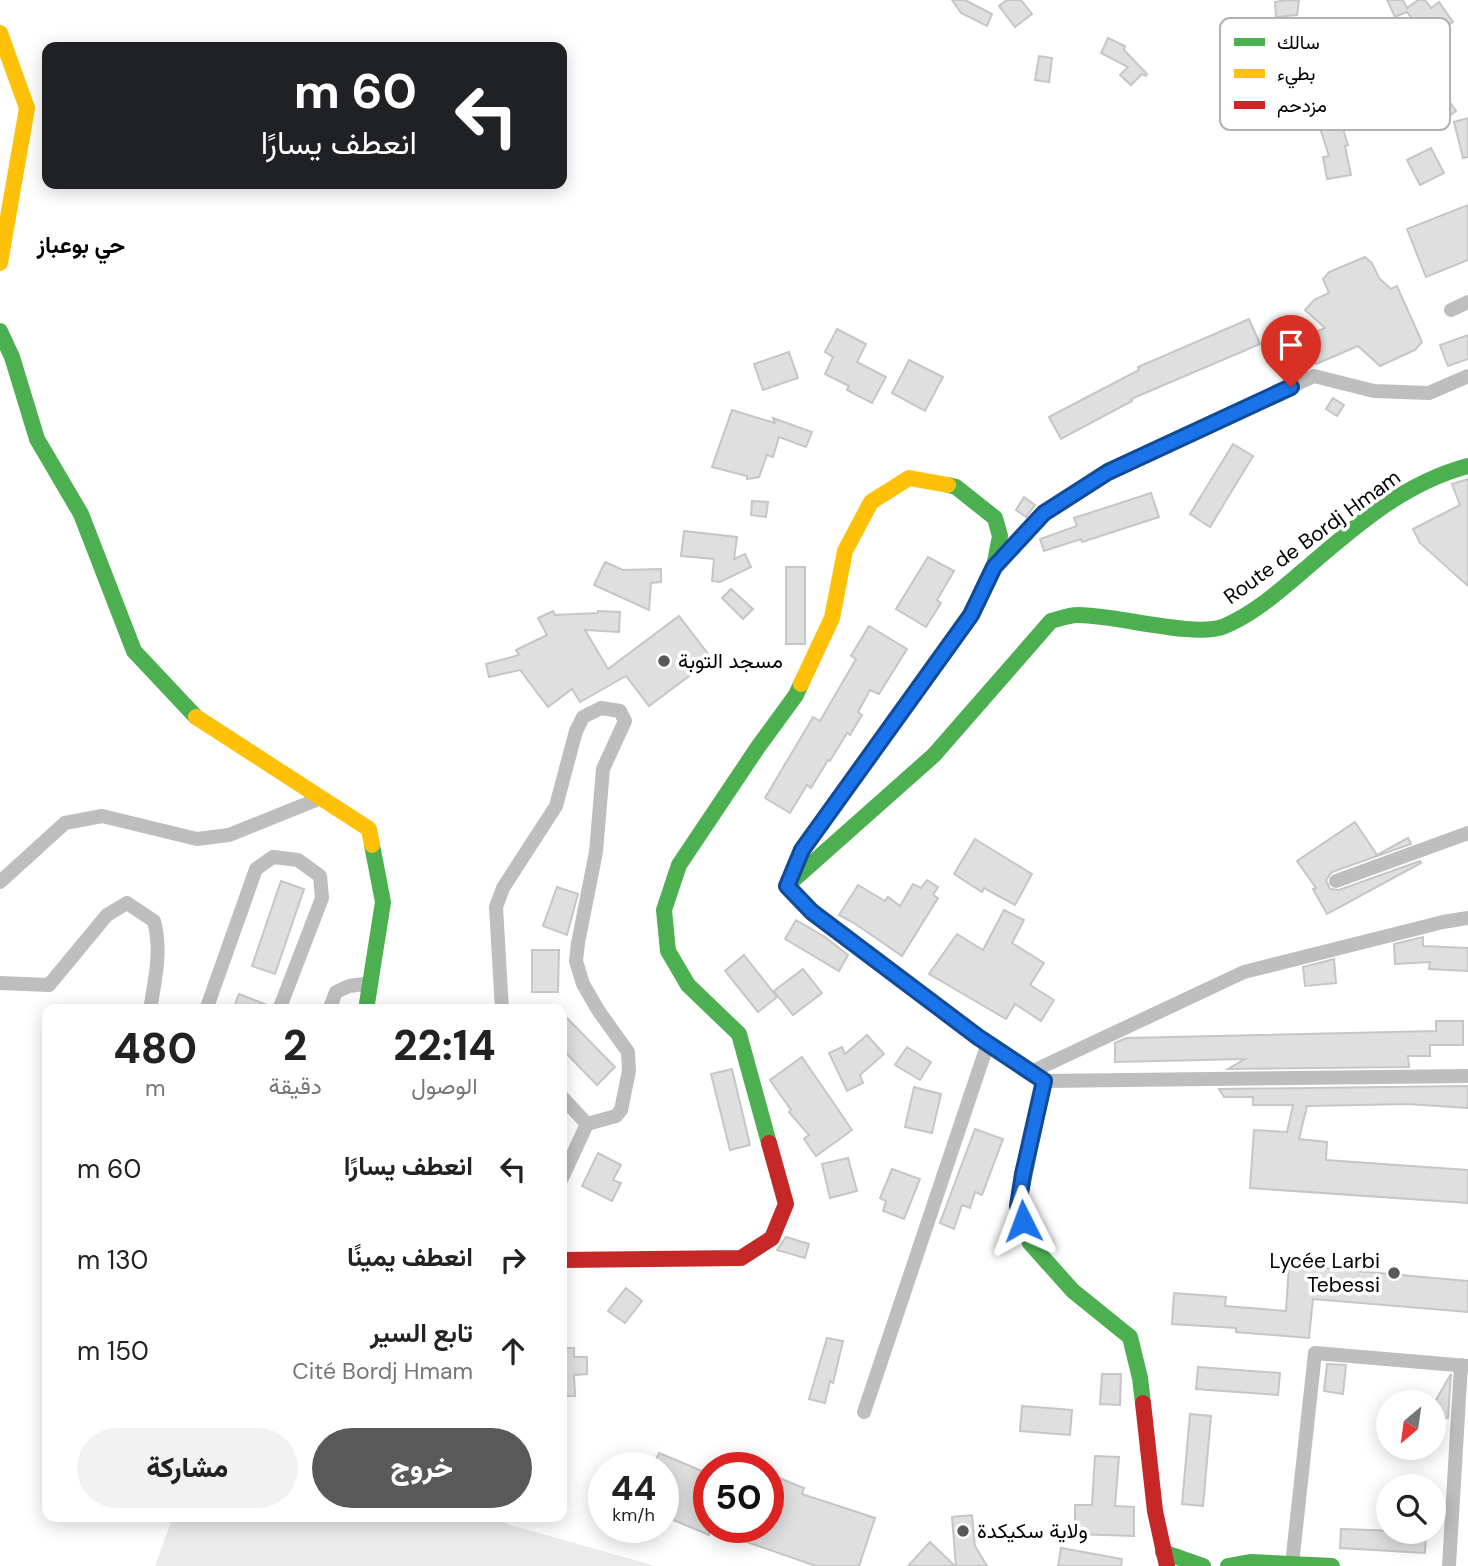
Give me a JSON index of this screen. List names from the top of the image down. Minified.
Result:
{"streets":{"street":["Route de Bordj Hmam"]},"districts":["حي بوعباز"],"places":["مسجد التوبة","Lycée Larbi Tebessi","ولاية سكيكدة"],"legend":["سالك","بطيء","مزدحم"],"north":"bottom left","page":{"turn":["60 m","انعطف يسارًا"],"eta":["22:14","الوصول","2","دقيقة","480","m"],"list":[{"name":"انعطف يسارًا","value":"60 m"},{"name":"انعطف يمينًا","value":"130 m"},{"name":"تابع السير","note":"Cité Bordj Hmam","value":"150 m"}],"buttons":["خروج","مشاركة"],"speed":"44 km/h","limit":"50"}}
